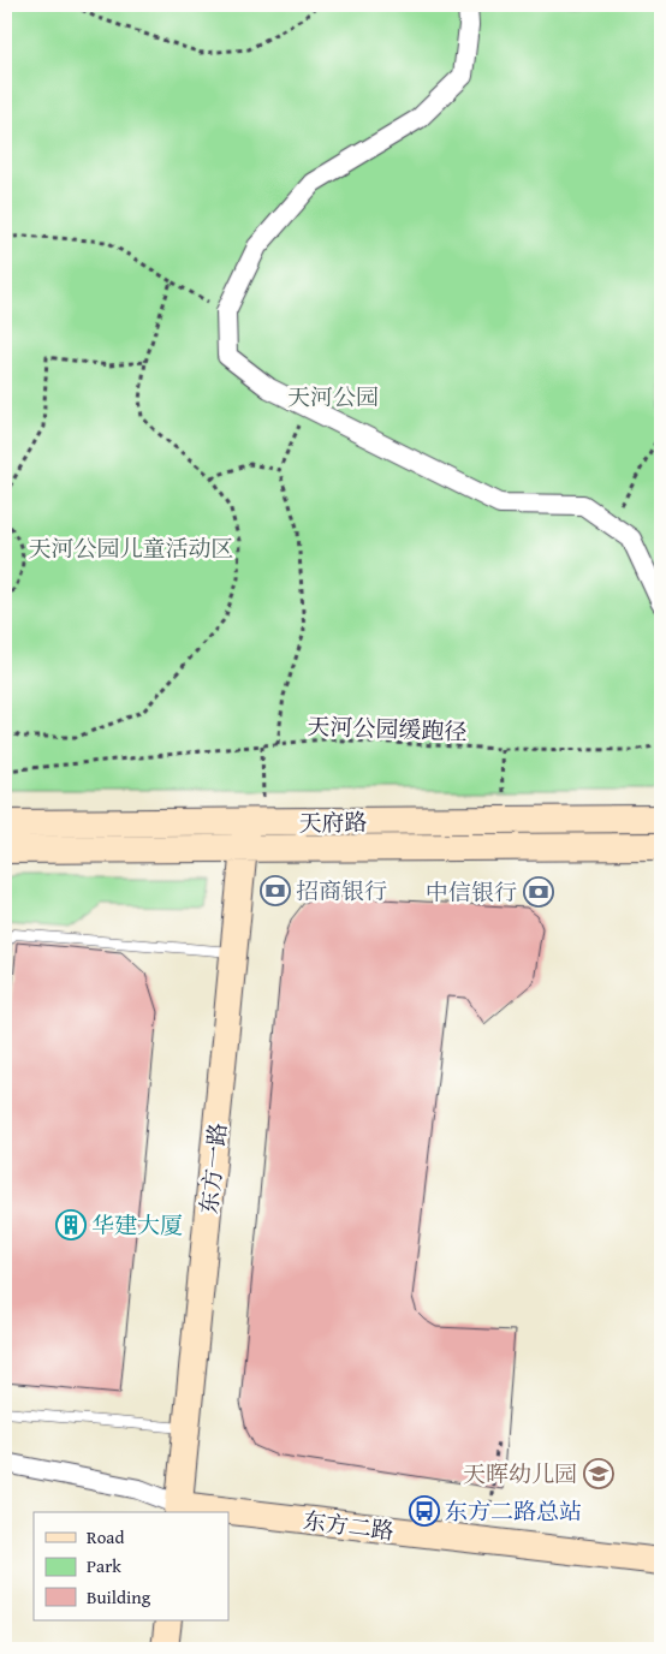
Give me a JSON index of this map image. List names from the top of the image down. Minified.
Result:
{"streets":{"main road":["天府路","东方一路","东方二路"],"path":["天河公园缓跑径"]},"crossings":[["天府路","东方一路"],["东方一路","东方二路"]],"parks":["天河公园","天河公园儿童活动区"],"places":{"bank":["招商银行","中信银行"],"building":["华建大厦"],"school or university":["天晖幼儿园"],"bus stop":["东方二路总站"]},"legend":["Road","Park","Building"]}
